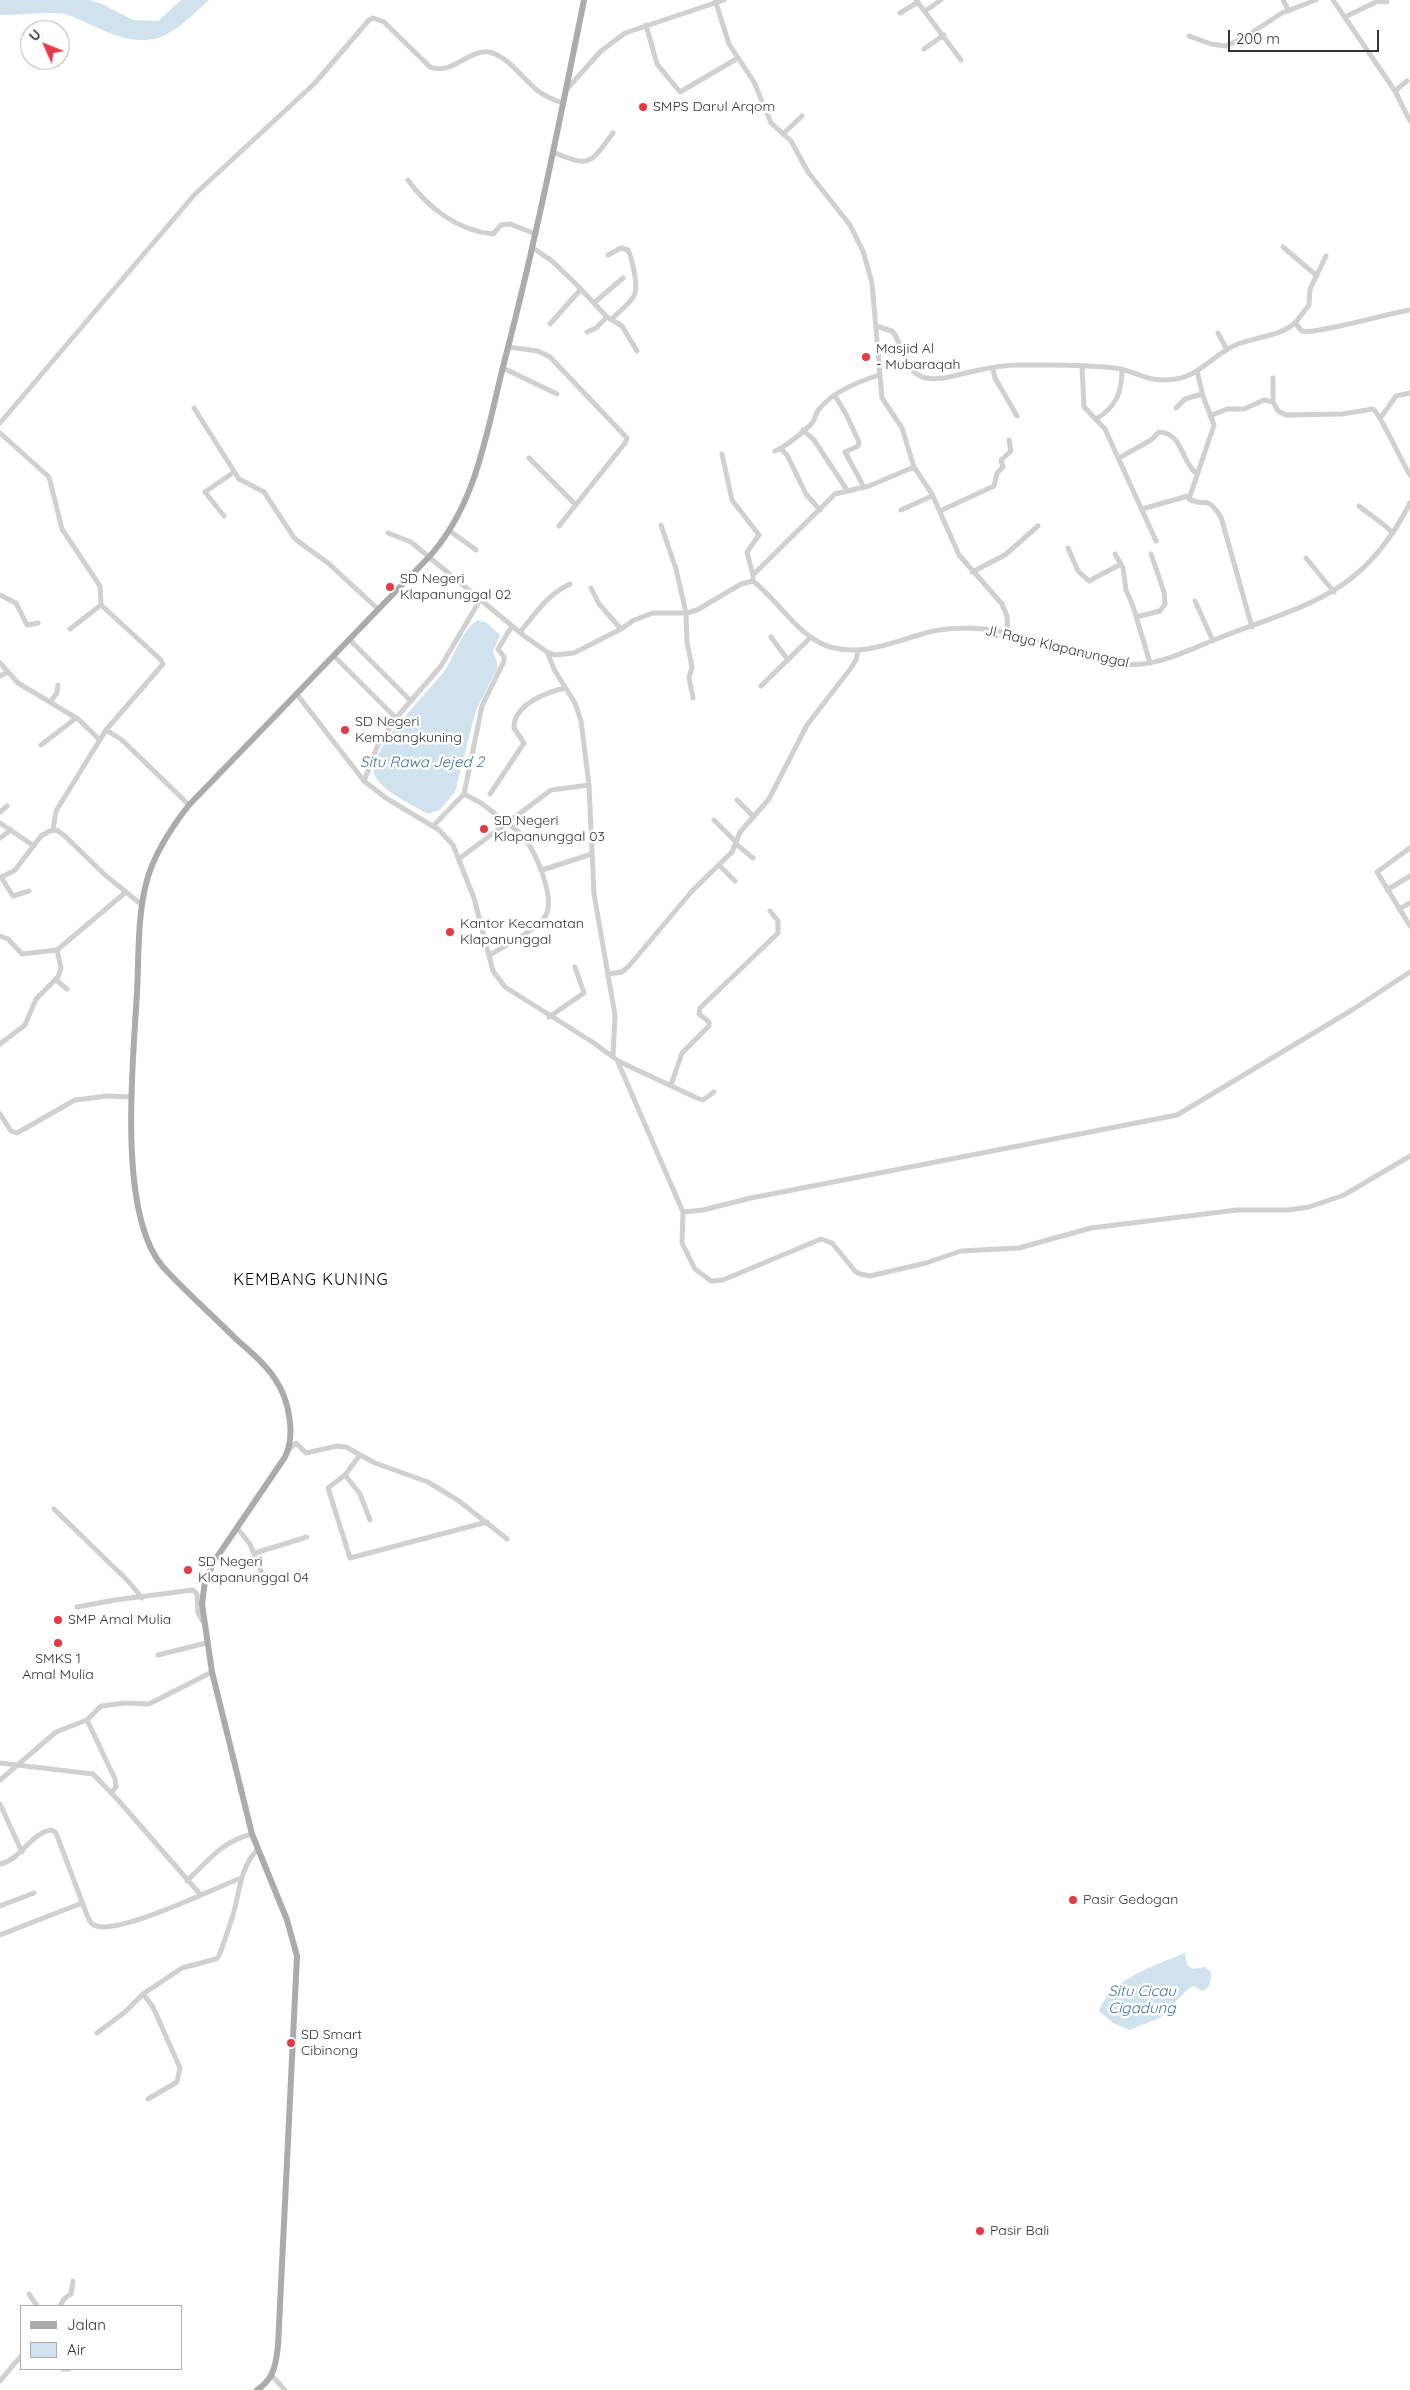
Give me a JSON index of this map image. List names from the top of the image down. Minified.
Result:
{"streets":{"street":["Jl. Raya Klapanunggal"]},"districts":["KEMBANG KUNING"],"water":["Situ Rawa Jejed 2","Situ Cicau Cigadung"],"places":["SMPS Darul Arqom","Masjid Al - Mubaraqah","SD Negeri Klapanunggal 02","SD Negeri Kembangkuning","SD Negeri Klapanunggal 03","Kantor Kecamatan Klapanunggal","SD Negeri Klapanunggal 04","SMP Amal Mulia","SMKS 1 Amal Mulia","Pasir Gedogan","SD Smart Cibinong","Pasir Bali"],"legend":["Jalan","Air"],"scale_bar":"200 m","north":"top left"}
